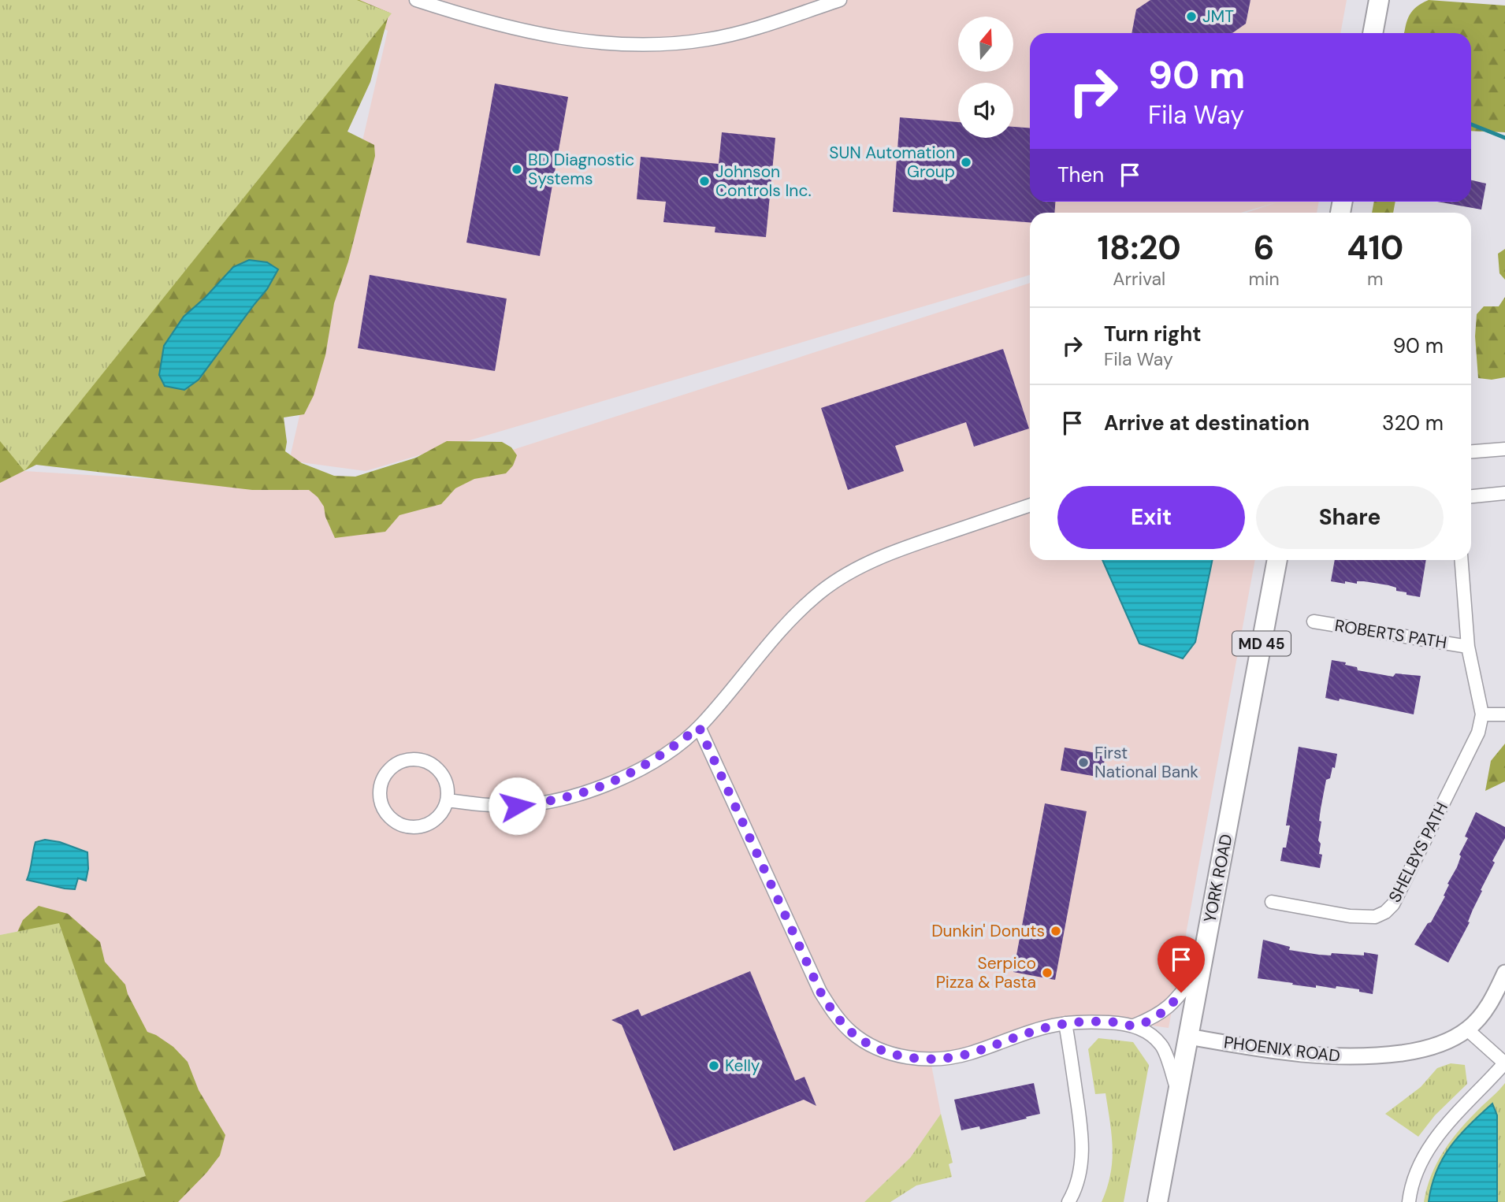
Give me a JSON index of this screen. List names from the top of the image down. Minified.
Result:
{"streets":{"main road":["MD 45","YORK ROAD"],"street":["ROBERTS PATH","SHELBYS PATH","PHOENIX ROAD"]},"crossings":[["ROBERTS PATH","SHELBYS PATH"],["YORK ROAD","PHOENIX ROAD"]],"places":["JMT","SUN Automation Group","BD Diagnostic Systems","Johnson Controls Inc.","First National Bank","Dunkin' Donuts","Serpico Pizza & Pasta","Kelly"],"north":"top","page":{"turn":["90 m","Fila Way"],"then":"Then","eta":["18:20","Arrival","6","min","410","m"],"list":[{"name":"Turn right","note":"Fila Way","value":"90 m"},{"name":"Arrive at destination","value":"320 m"}],"buttons":["Exit","Share"]}}
